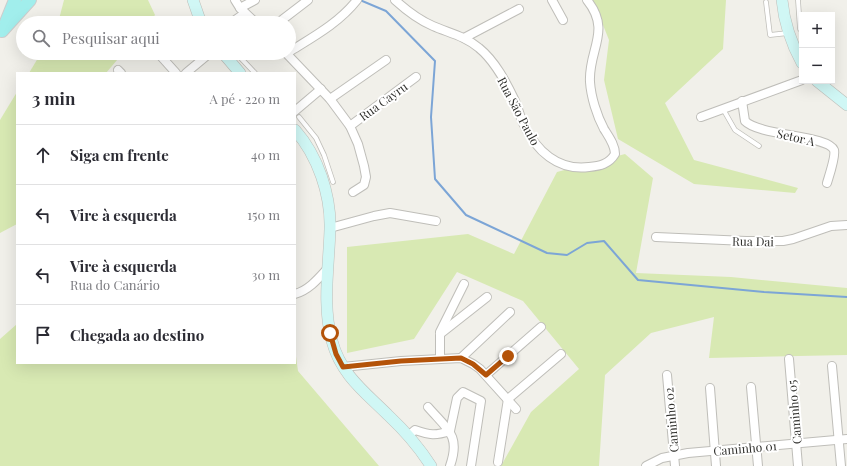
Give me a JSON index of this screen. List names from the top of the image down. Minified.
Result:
{"streets":{"street":["Rua Cayru","Rua São Paulo","Setor A","Rua Dai","Caminho 05","Caminho 02","Caminho 01"]},"crossings":[["Caminho 05","Caminho 01"],["Caminho 02","Caminho 01"]],"page":{"map_buttons":["+","−"],"search":"Pesquisar aqui","heading":["3 min","A pé · 220 m"],"list":[["Siga em frente","40 m"],["Vire à esquerda","150 m"],["Vire à esquerda","Rua do Canário","30 m"],"Chegada ao destino"]}}
